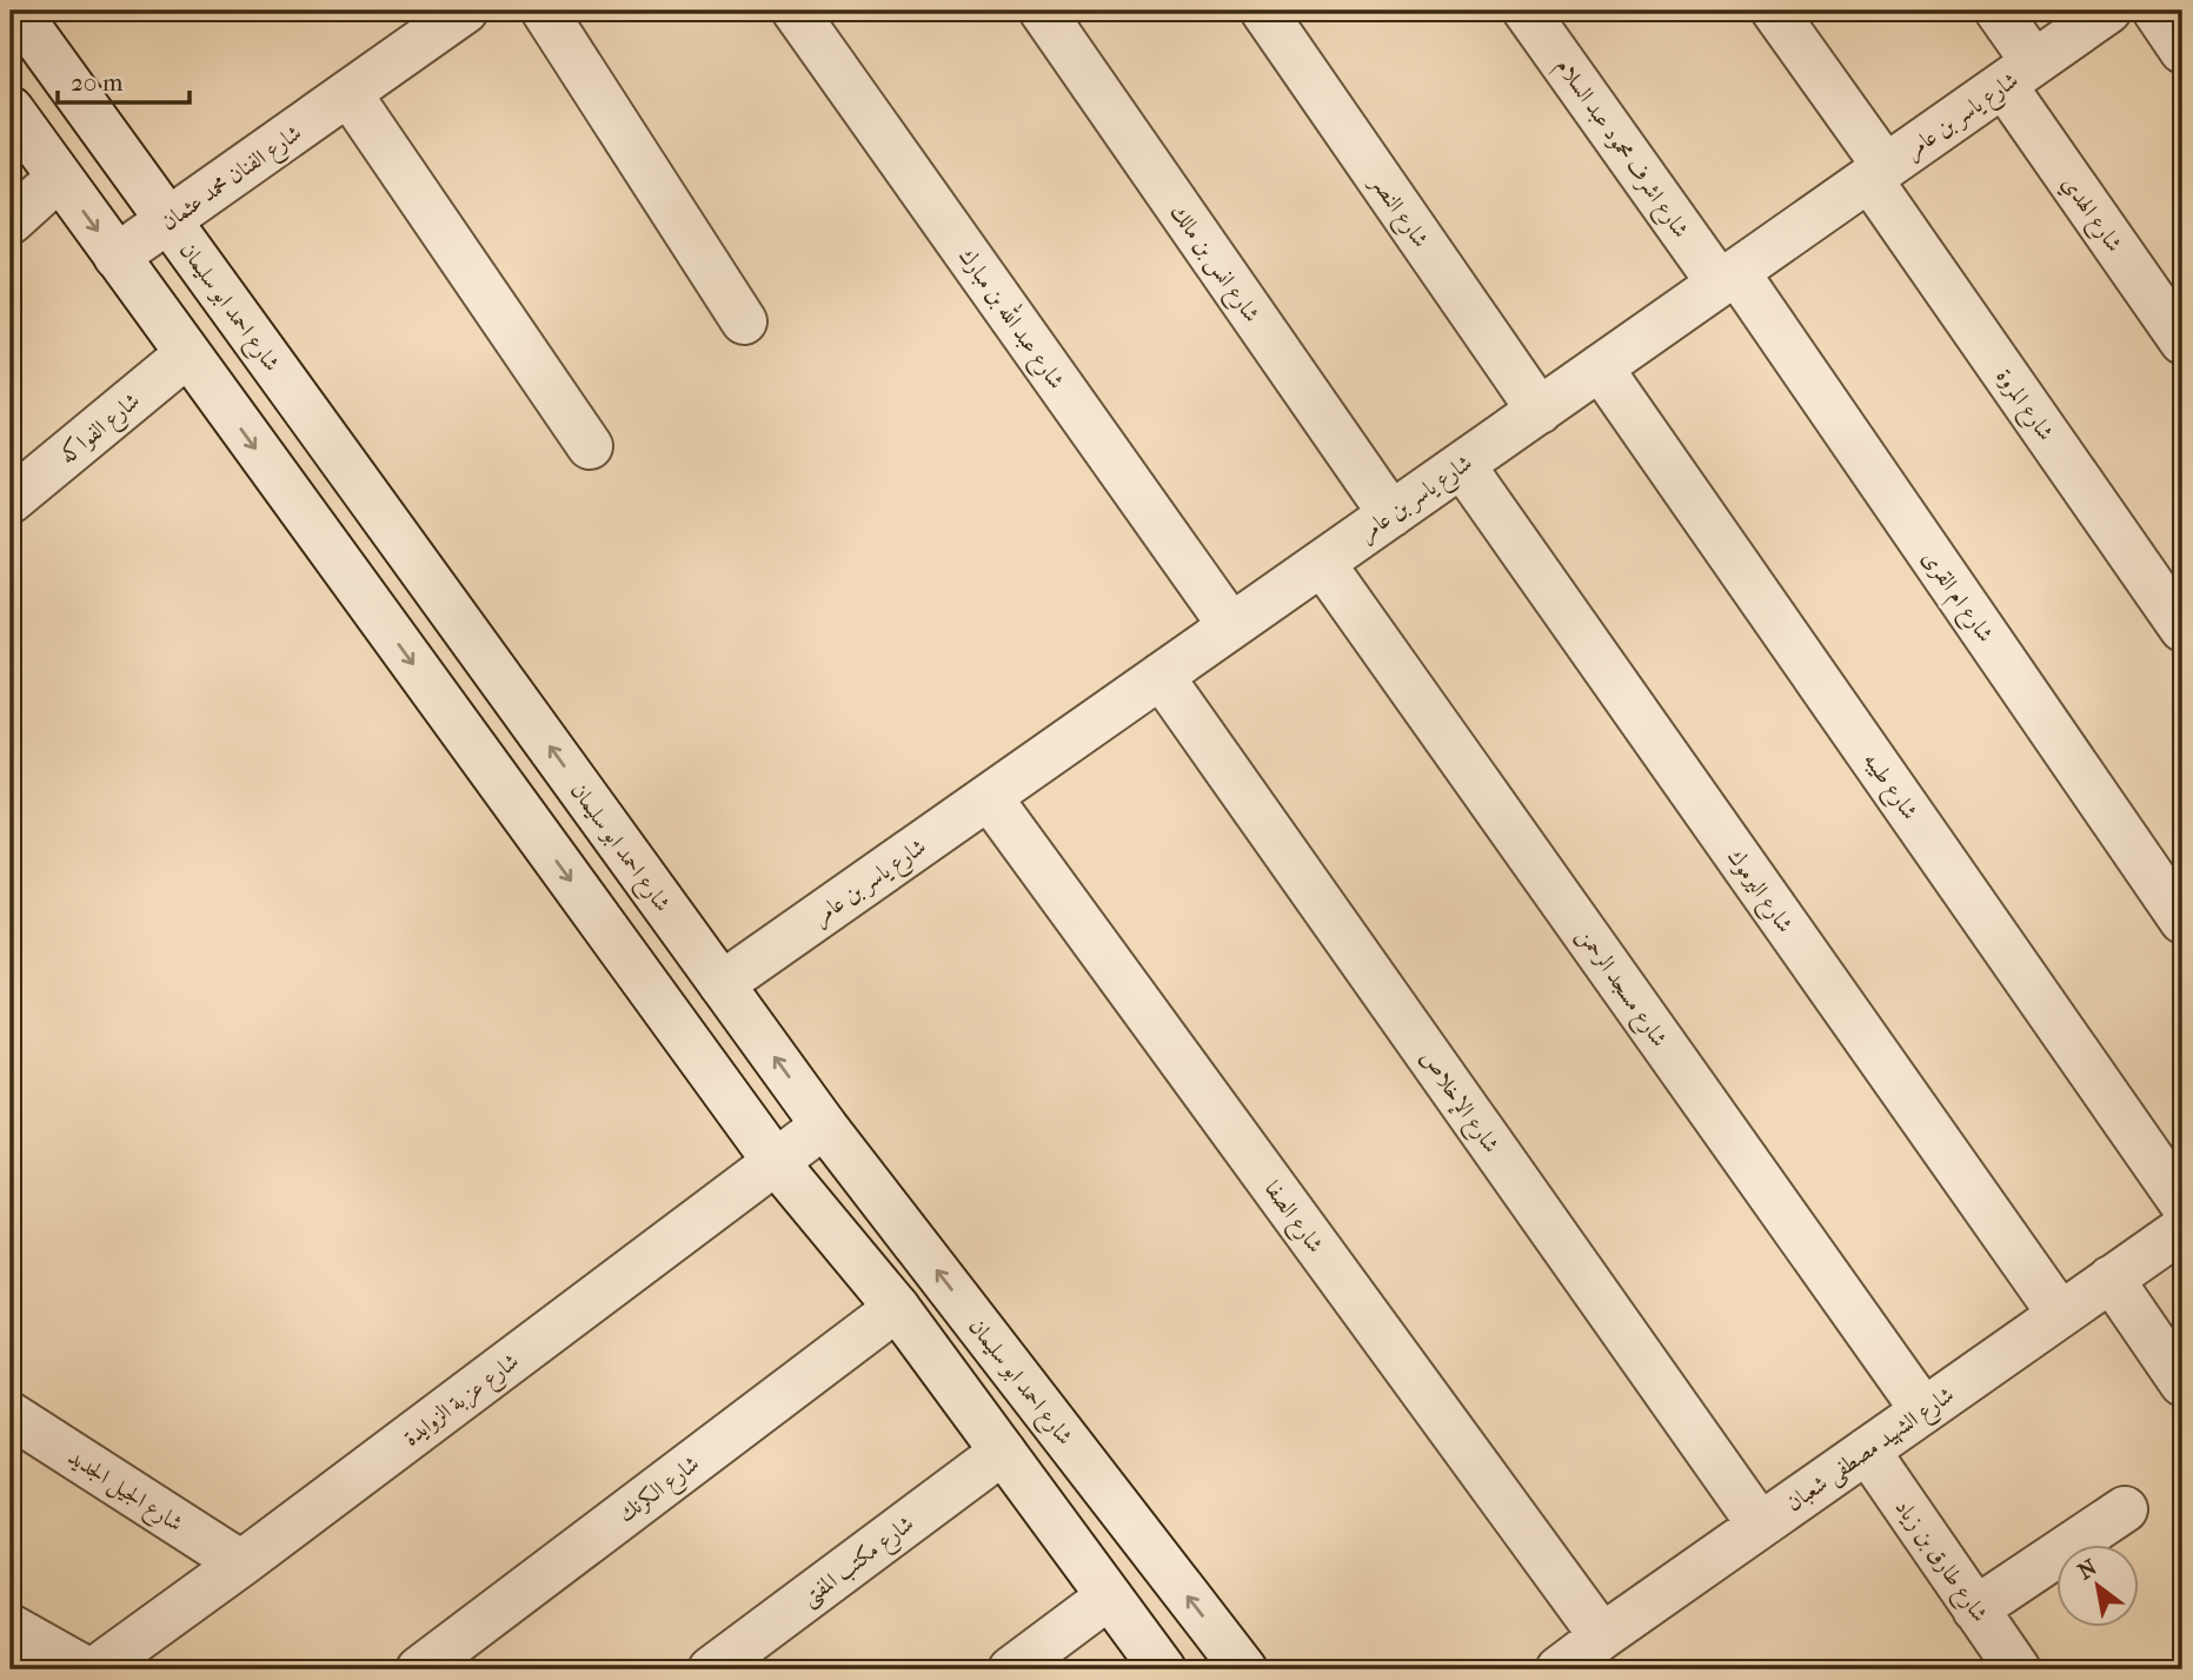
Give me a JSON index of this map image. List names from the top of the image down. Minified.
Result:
{"streets":{"street":["شارع ياسر بن عامر","شارع اشرف محمود عبد السلام","شارع الفنان محمد عثمان","شارع النصر","شارع الهدي","شارع انس بن مالك","شارع احمد ابو سليمان","شارع عبد الله بن مبارك","شارع المروة","شارع الفواكه","شارع ام القرى","شارع طيبه","شارع اليرموك","شارع مسجد الرحمن","شارع الإخلاص","شارع الصفا","شارع عزبة الزوايدة","شارع الشهيد مصطفى شعبان","شارع الكرنك","شارع الجيل الجديد","شارع مكتب المفتى","شارع طارق بن زياد"]},"crossings":[["شارع ياسر بن عامر","شارع اشرف محمود عبد السلام"],["شارع ياسر بن عامر","شارع النصر"],["شارع ياسر بن عامر","شارع الهدي"],["شارع ياسر بن عامر","شارع انس بن مالك"],["شارع ياسر بن عامر","شارع احمد ابو سليمان"],["شارع ياسر بن عامر","شارع عبد الله بن مبارك"],["شارع ياسر بن عامر","شارع المروة"],["شارع ياسر بن عامر","شارع ام القرى"],["شارع ياسر بن عامر","شارع طيبه"],["شارع ياسر بن عامر","شارع اليرموك"],["شارع ياسر بن عامر","شارع مسجد الرحمن"],["شارع ياسر بن عامر","شارع الإخلاص"],["شارع ياسر بن عامر","شارع الصفا"],["شارع اشرف محمود عبد السلام","شارع ام القرى"],["شارع الفنان محمد عثمان","شارع احمد ابو سليمان"],["شارع احمد ابو سليمان","شارع عزبة الزوايدة"],["شارع اليرموك","شارع الشهيد مصطفى شعبان"],["شارع مسجد الرحمن","شارع الشهيد مصطفى شعبان"],["شارع الإخلاص","شارع الشهيد مصطفى شعبان"],["شارع الصفا","شارع الشهيد مصطفى شعبان"],["شارع عزبة الزوايدة","شارع الجيل الجديد"],["شارع الشهيد مصطفى شعبان","شارع طارق بن زياد"]],"scale_bar":"20 m","north":"top left"}
